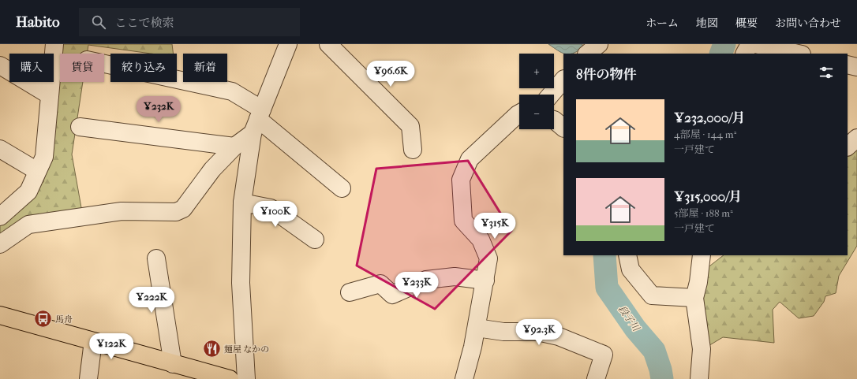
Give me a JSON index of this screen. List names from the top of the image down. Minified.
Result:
{"water":["段子川"],"places":{"bus stop":["馬舟"],"restaurant":["麺屋 なかの"]},"page":{"header":"Habito","search":"ここで検索","nav":["ホーム","地図","概要","お問い合わせ"],"map_buttons":["+","−"],"chip":["購入","賃貸","絞り込み","新着"],"heading":"8件の物件","price":["¥96.6K","¥232K","¥100K","¥315K","¥233K","¥222K","¥92.3K","¥122K"],"list":[{"name":"¥232,000/月","note":"4部屋 · 144 m² · 一戸建て"},{"name":"¥315,000/月","note":"5部屋 · 188 m² · 一戸建て"}]}}
